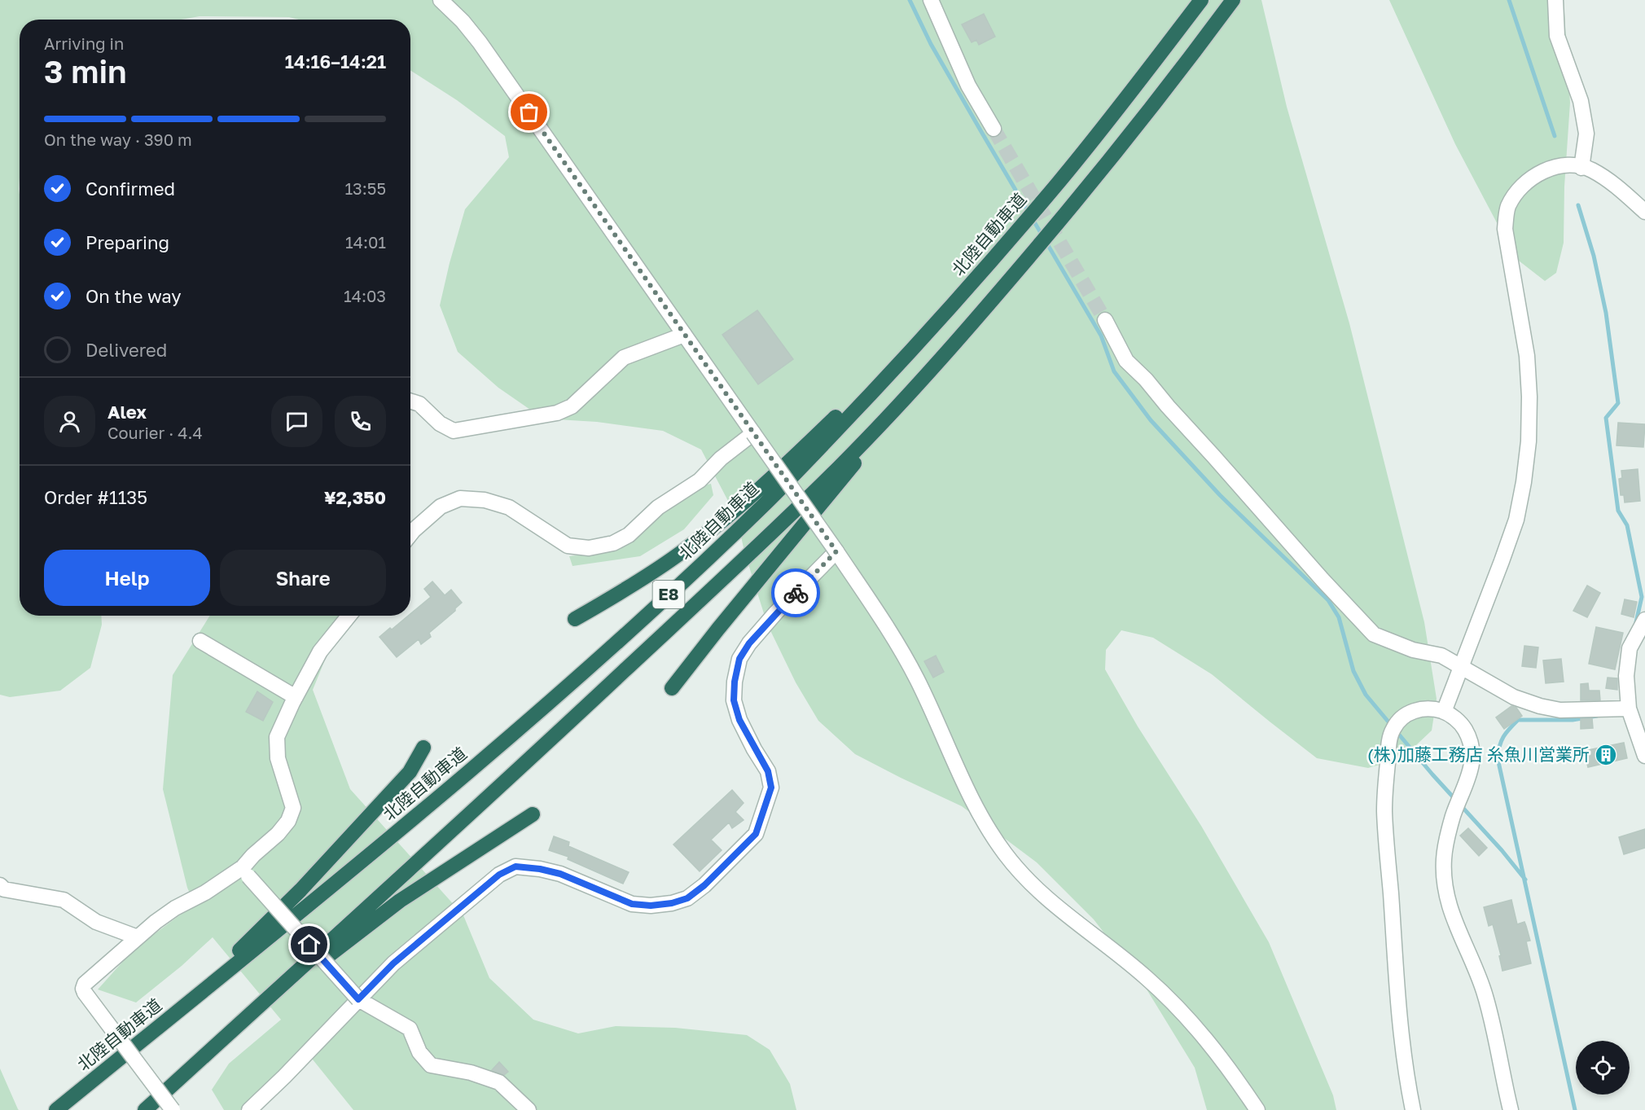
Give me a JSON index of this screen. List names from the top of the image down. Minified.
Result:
{"streets":{"highway":["北陸自動車道","E8"]},"places":{"building":["(株)加藤工務店 糸魚川営業所"]},"page":{"heading":["3 min","Arriving in","14:16–14:21"],"panel":["Alex","Courier · 4.4","Order #1135","¥2,350"],"bar":"On the way · 390 m","list":[["Confirmed","13:55"],["Preparing","14:01"],["On the way","14:03"],"Delivered"],"buttons":["Help","Share"]}}
